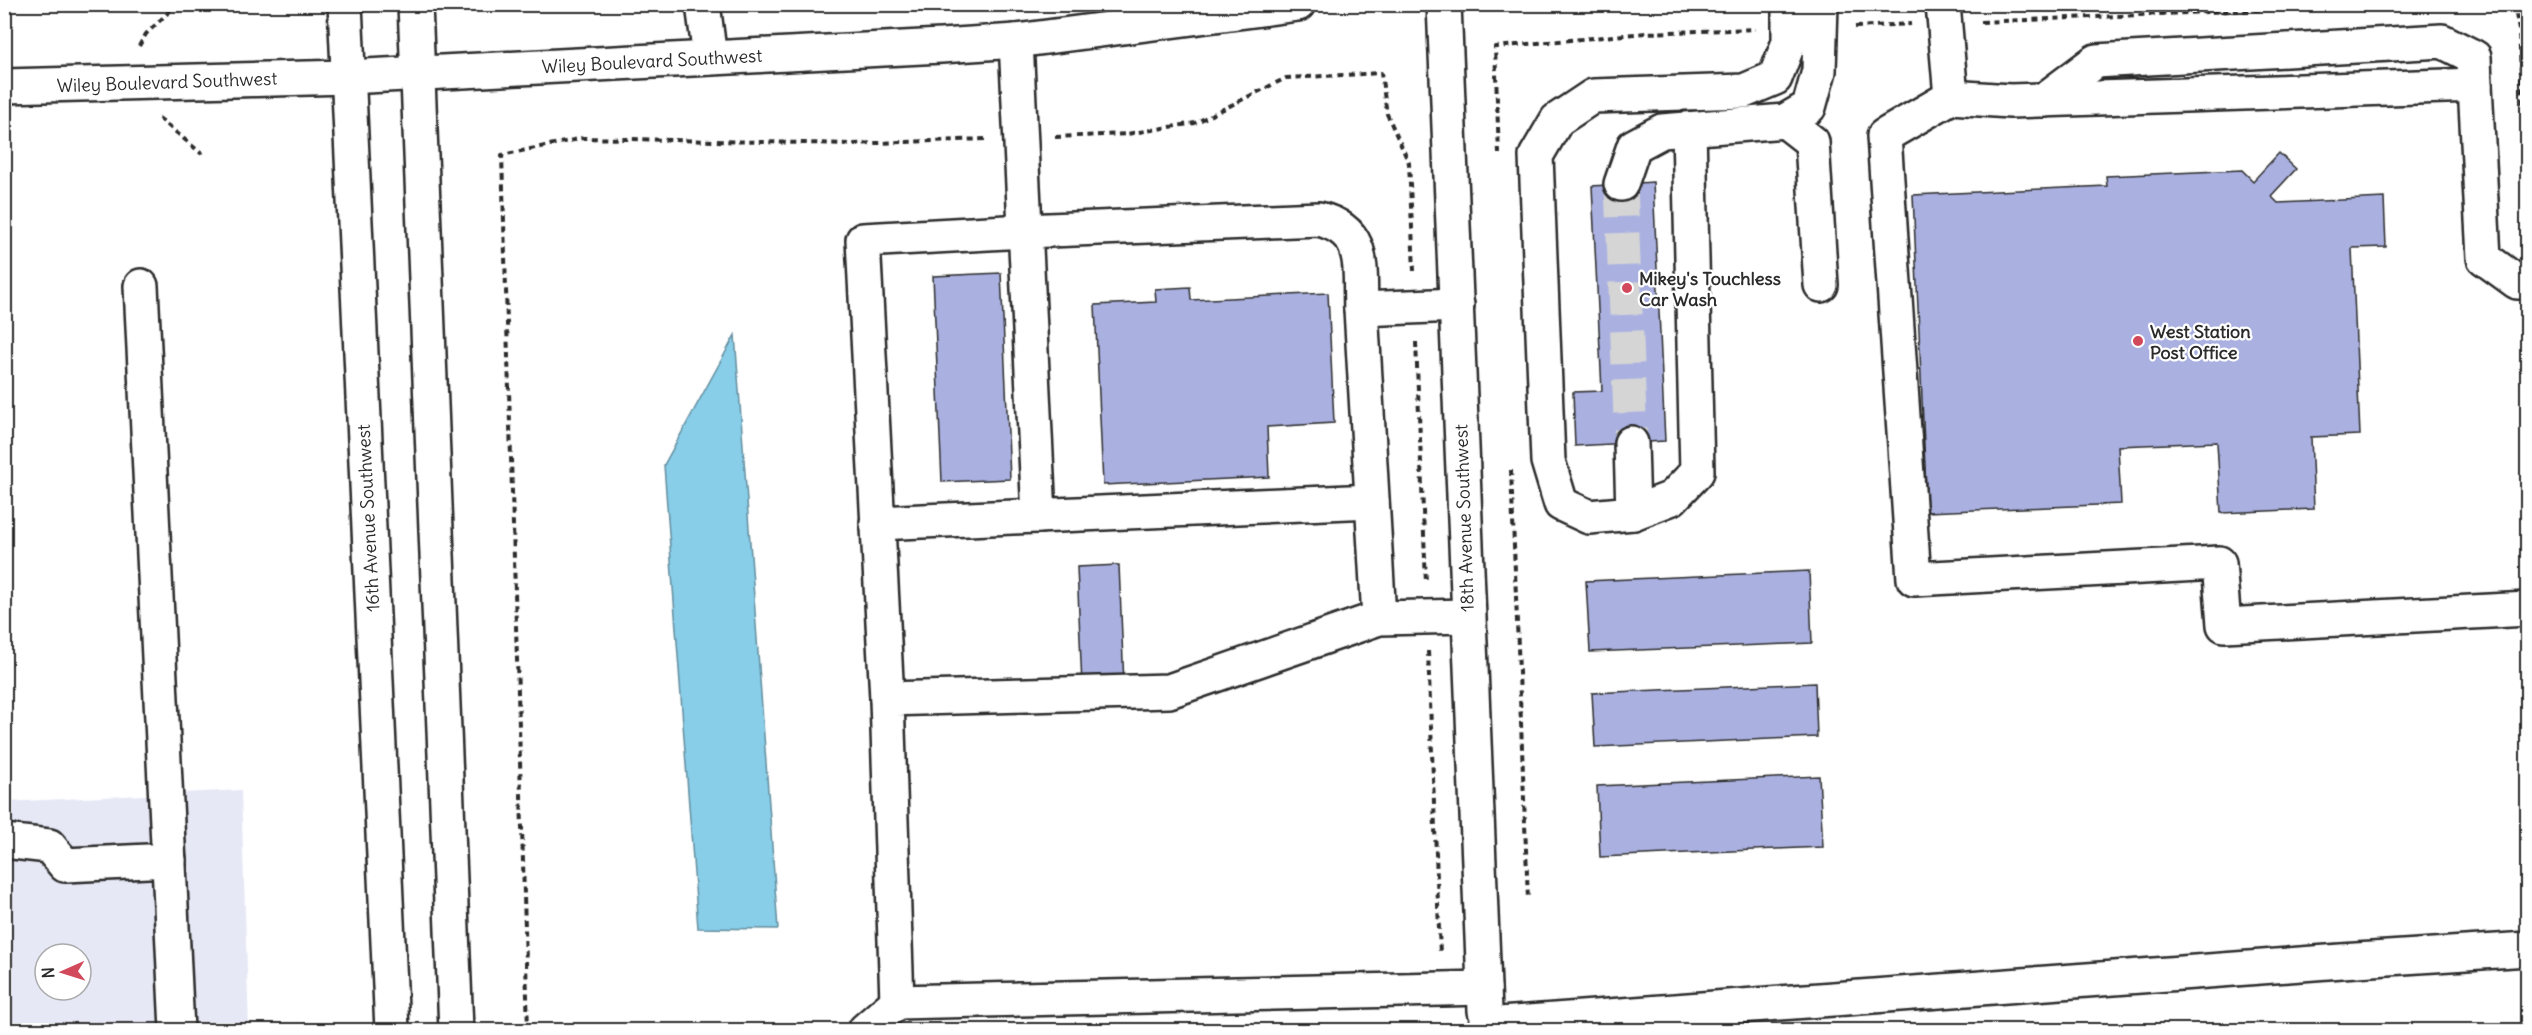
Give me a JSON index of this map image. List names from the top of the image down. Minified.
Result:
{"streets":{"street":["Wiley Boulevard Southwest","16th Avenue Southwest","18th Avenue Southwest"]},"crossings":[["Wiley Boulevard Southwest","16th Avenue Southwest"]],"places":["Mikey's Touchless Car Wash","West Station Post Office"],"north":"left"}
